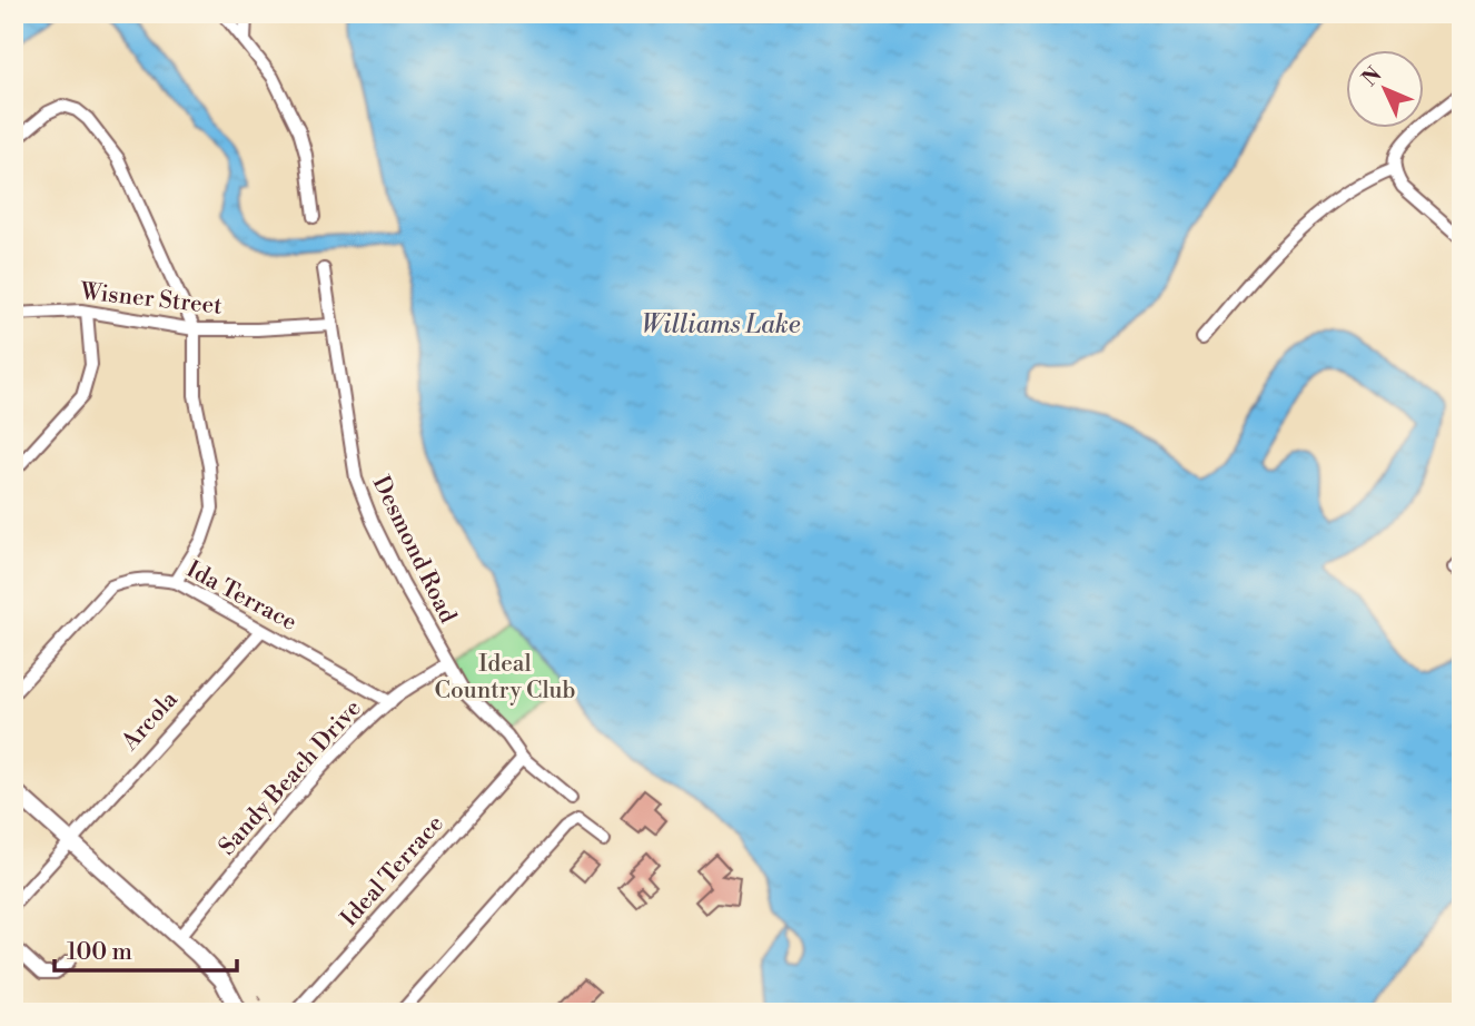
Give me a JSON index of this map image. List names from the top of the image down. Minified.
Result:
{"streets":{"street":["Wisner Street","Desmond Road","Ida Terrace","Arcola","Sandy Beach Drive","Ideal Terrace"]},"crossings":[["Wisner Street","Desmond Road"],["Desmond Road","Sandy Beach Drive"],["Desmond Road","Ideal Terrace"],["Ida Terrace","Arcola"],["Ida Terrace","Sandy Beach Drive"]],"water":["Williams Lake"],"parks":["Ideal Country Club"],"scale_bar":"100 m","north":"top left"}
